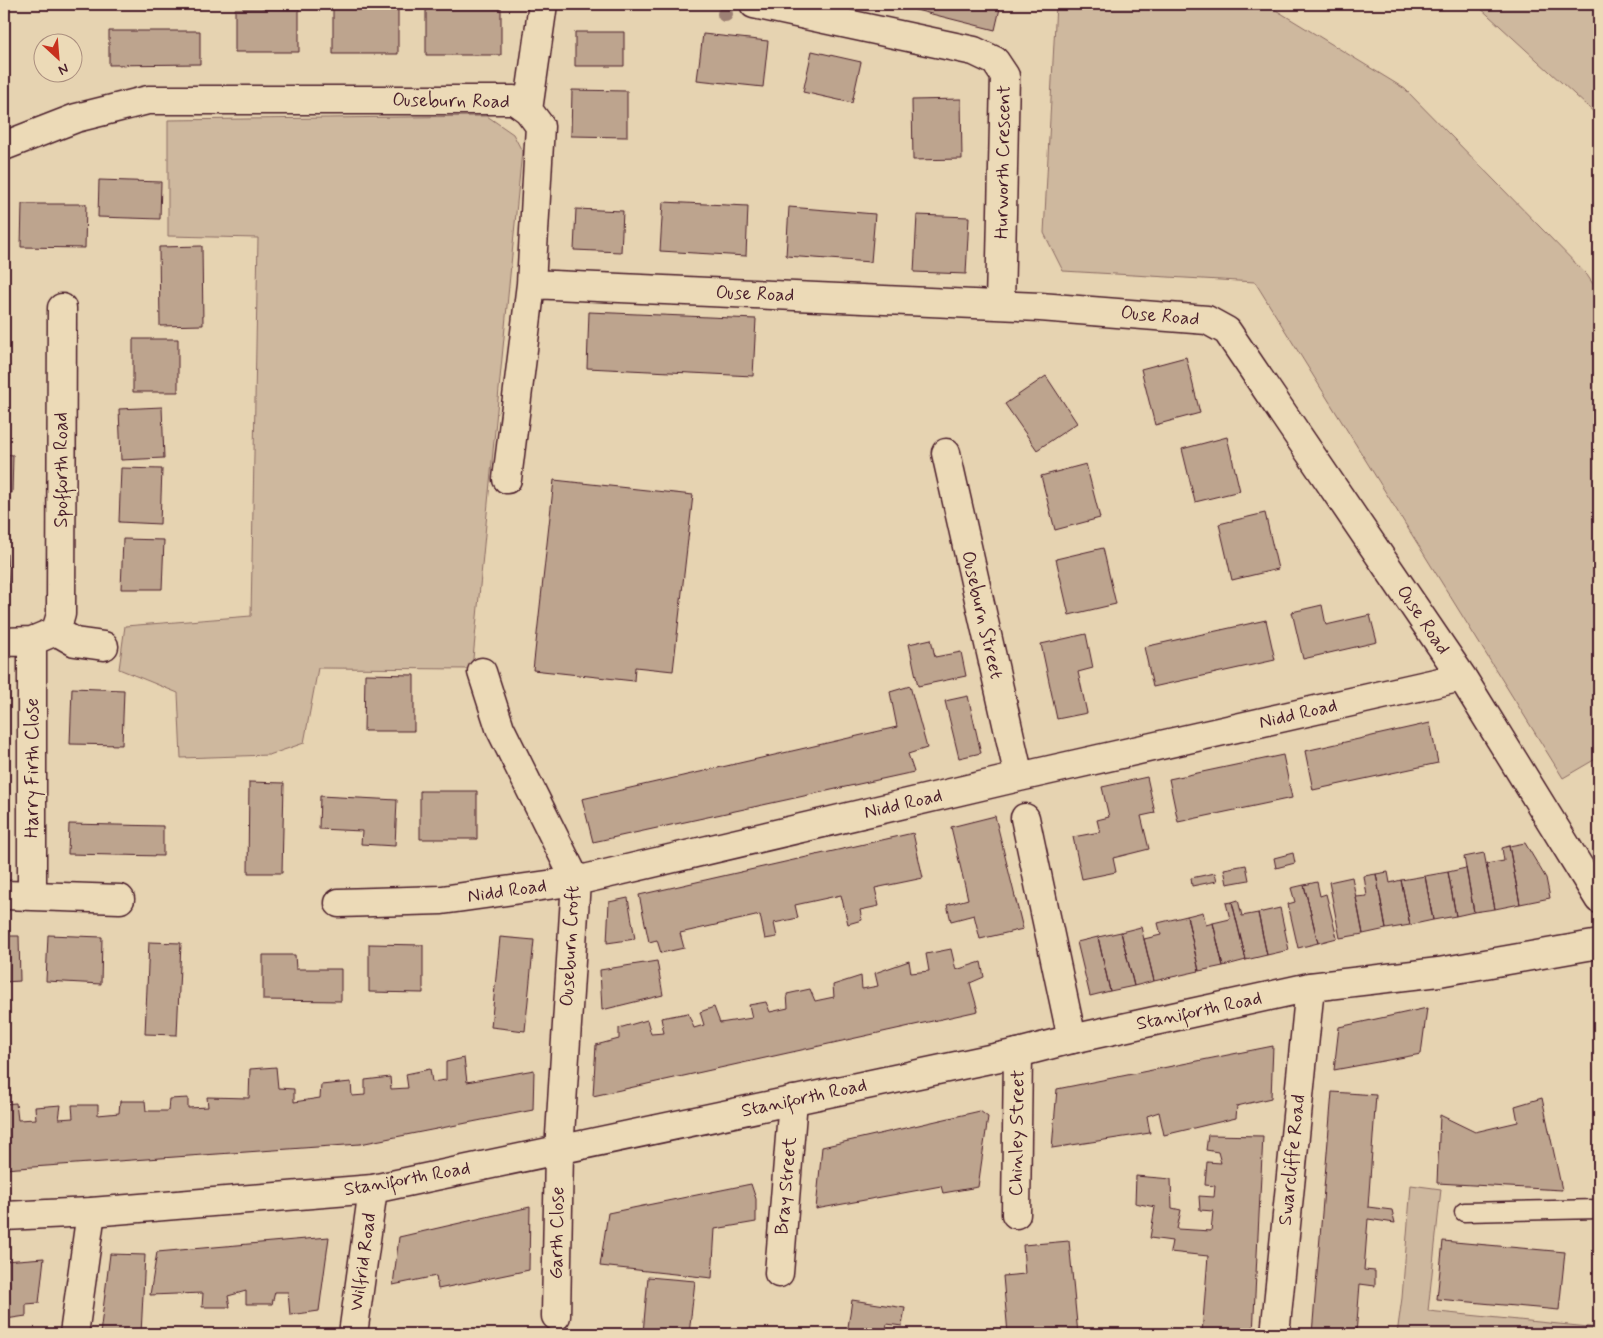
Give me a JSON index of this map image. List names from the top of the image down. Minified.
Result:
{"streets":{"street":["Ouseburn Road","Hurworth Crescent","Ouse Road","Spofforth Road","Ouseburn Street","Nidd Road","Harry Firth Close","Ouseburn Croft","Staniforth Road","Chinley Street","Swarcliffe Road","Bray Street","Garth Close","Wilfrid Road"]},"crossings":[["Ouseburn Road","Ouse Road"],["Hurworth Crescent","Ouse Road"],["Ouse Road","Nidd Road"],["Spofforth Road","Harry Firth Close"],["Ouseburn Street","Nidd Road"],["Nidd Road","Ouseburn Croft"],["Ouseburn Croft","Staniforth Road"],["Ouseburn Croft","Garth Close"],["Staniforth Road","Chinley Street"],["Staniforth Road","Swarcliffe Road"],["Staniforth Road","Bray Street"],["Staniforth Road","Garth Close"],["Staniforth Road","Wilfrid Road"]],"north":"bottom right"}
